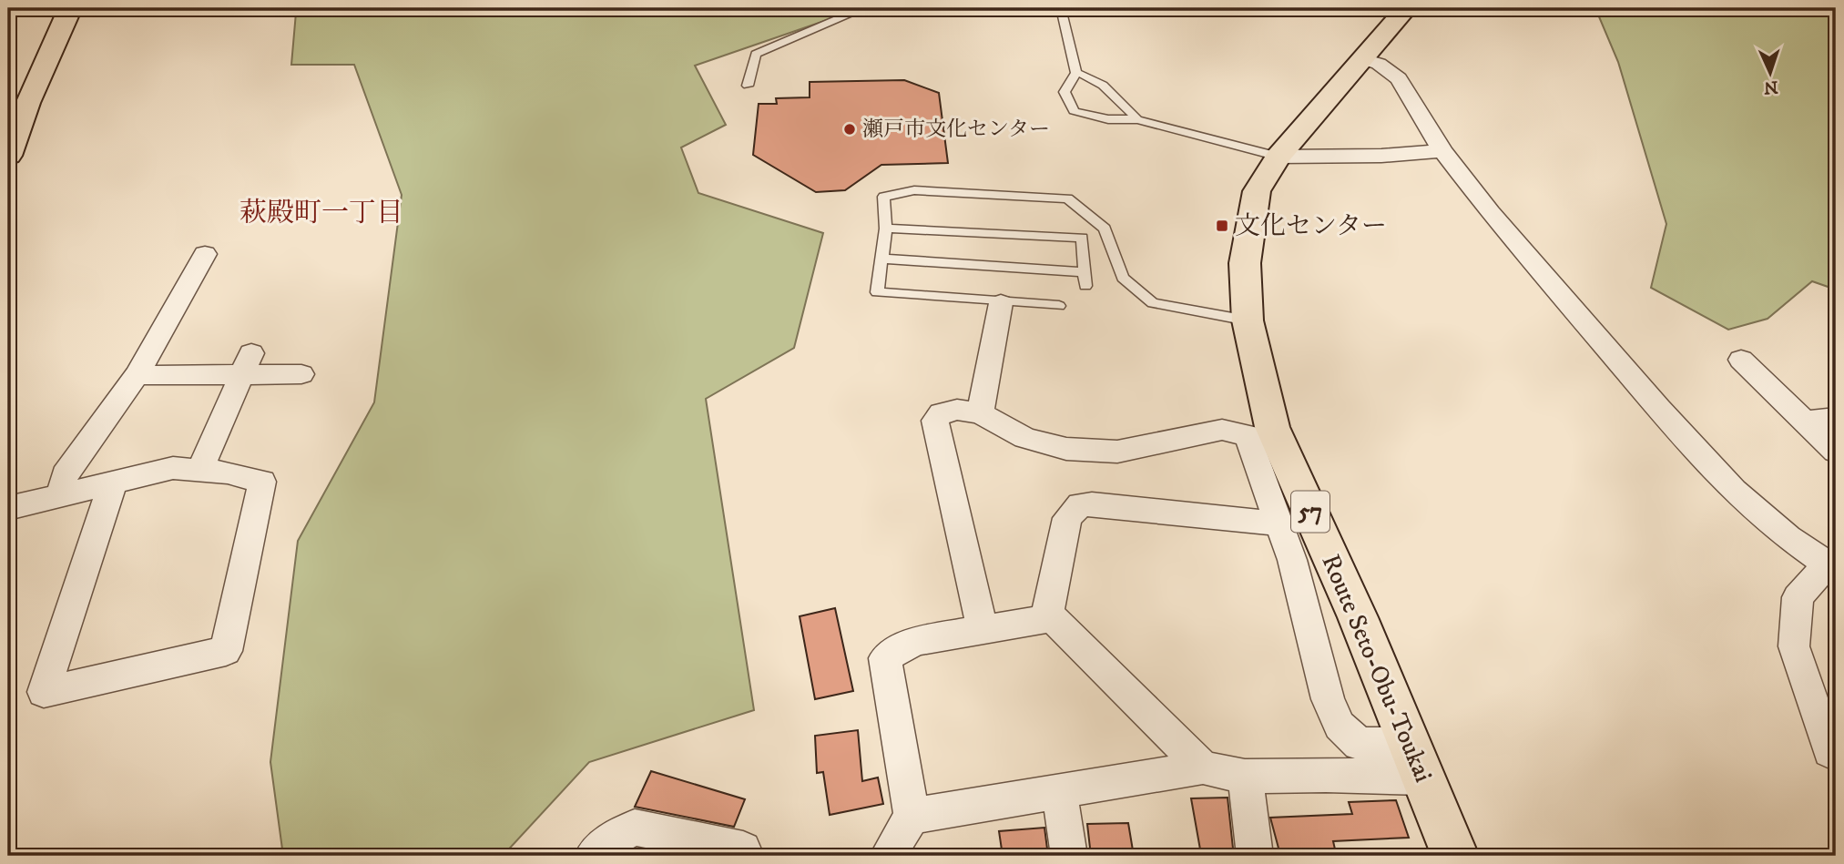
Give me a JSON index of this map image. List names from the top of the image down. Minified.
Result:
{"streets":{"main road":["57","Route Seto-Obu-Toukai"]},"districts":["萩殿町一丁目"],"places":{"other":["瀬戸市文化センター"],"transit":["文化センター"]},"north":"bottom"}
